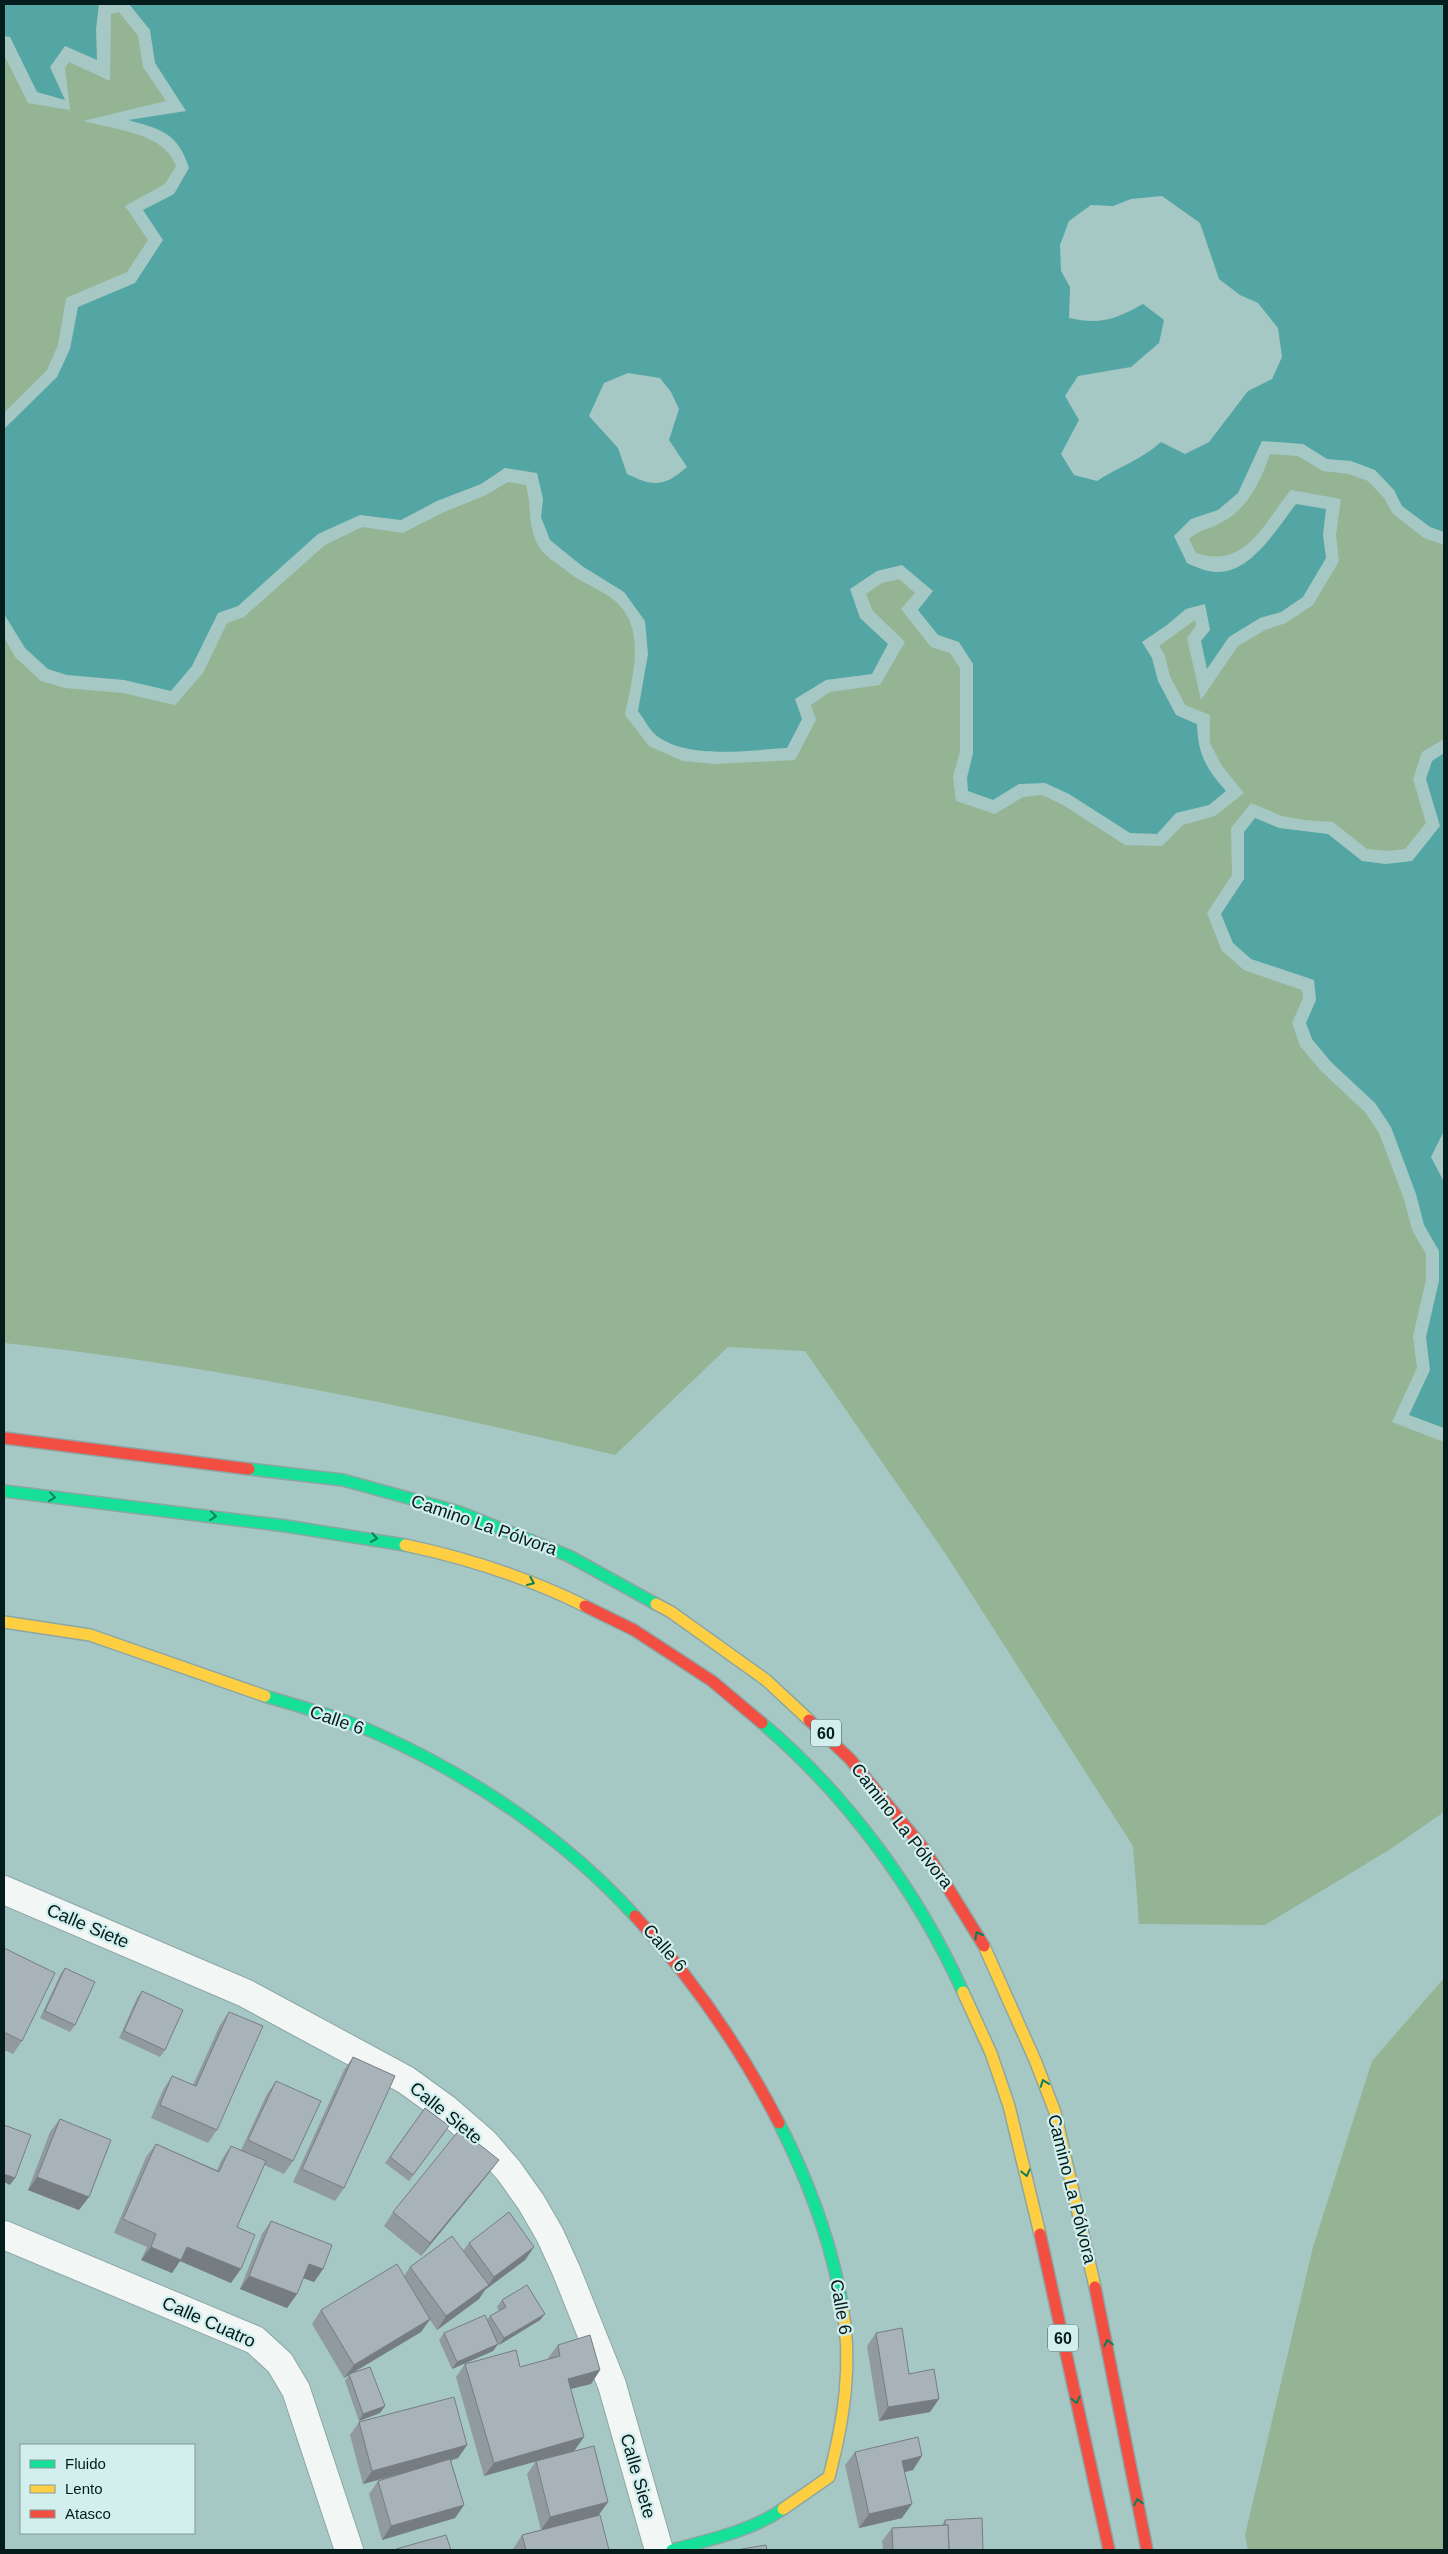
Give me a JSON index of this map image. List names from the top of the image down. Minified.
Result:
{"streets":{"main road":["Camino La Pólvora","Calle 6","60"],"street":["Calle Siete","Calle Cuatro"]},"legend":["Fluido","Lento","Atasco"]}
